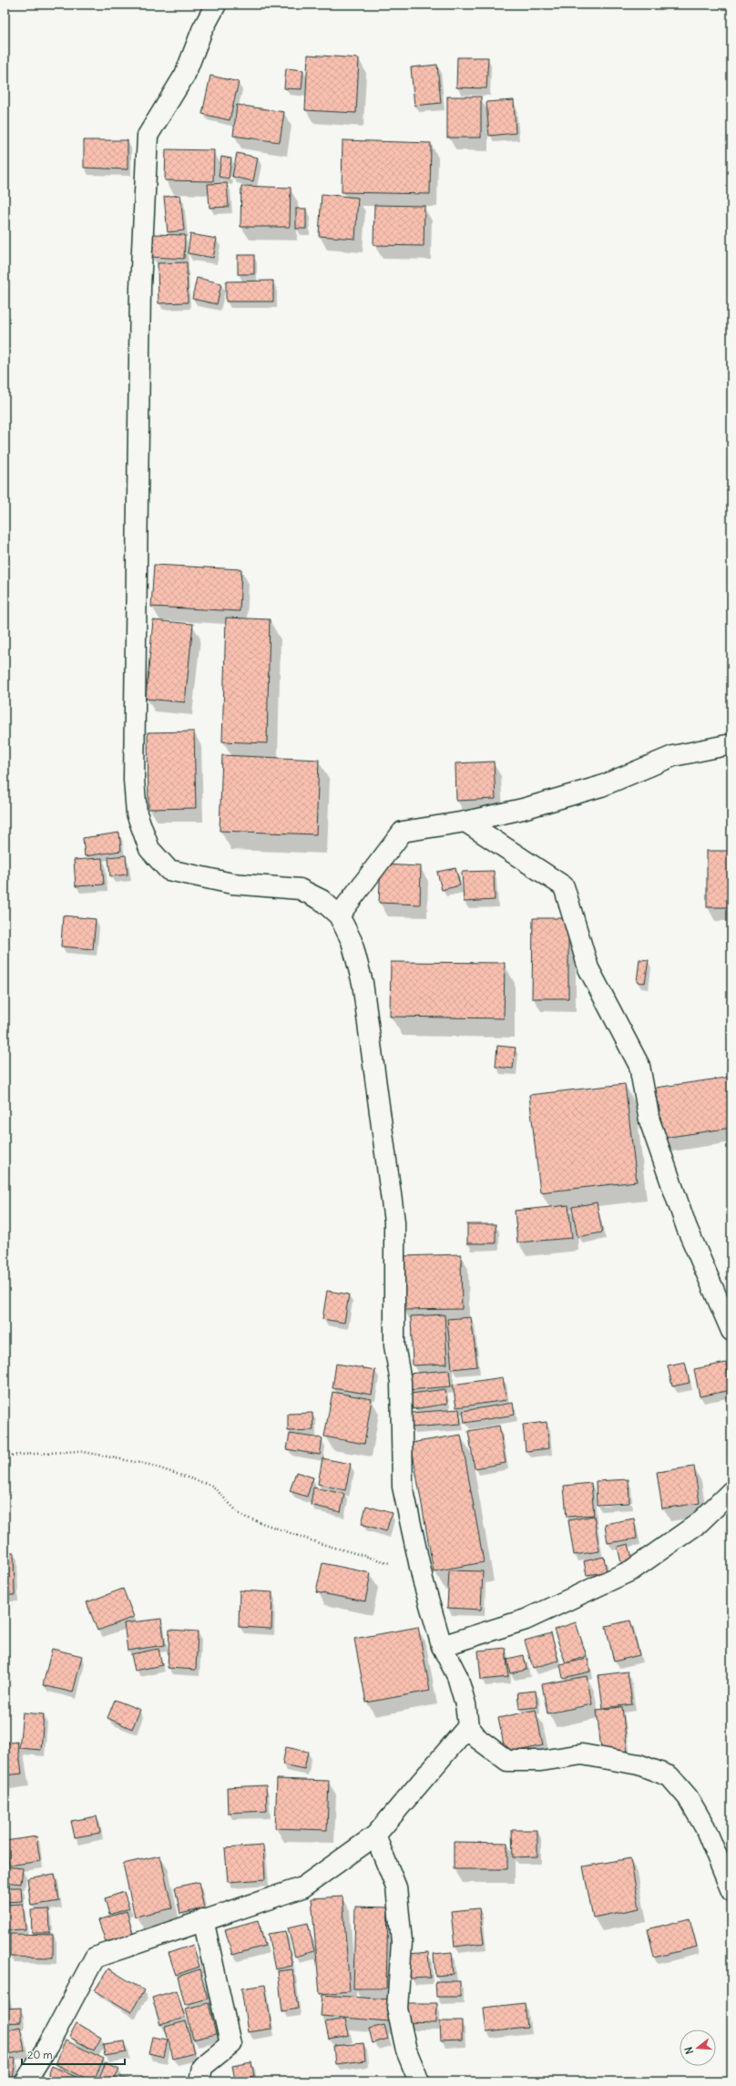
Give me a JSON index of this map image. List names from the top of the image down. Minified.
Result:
{"scale_bar":"20 m","north":"left"}
